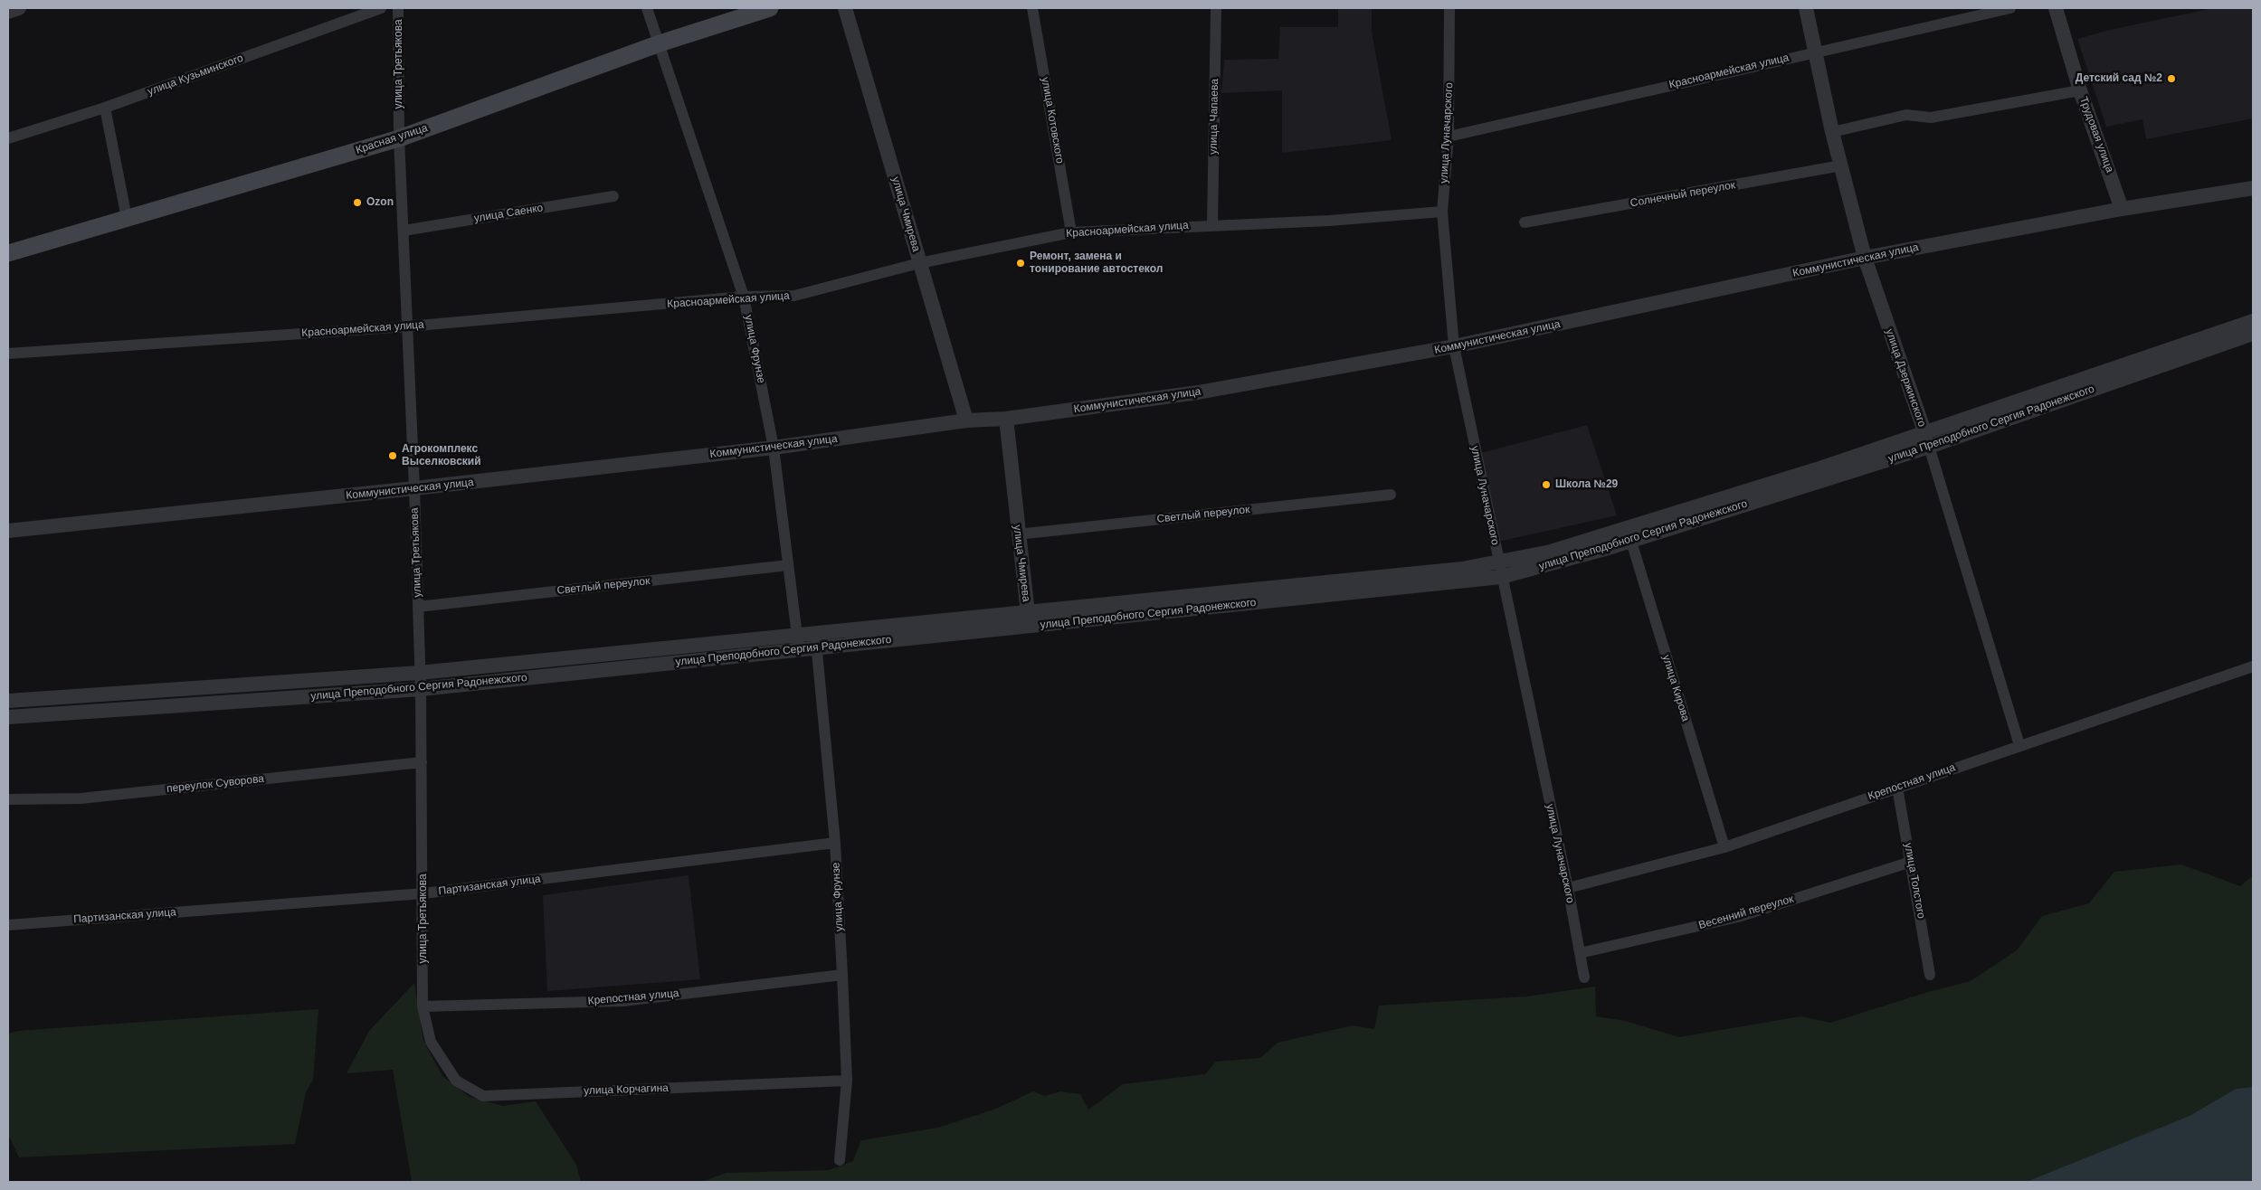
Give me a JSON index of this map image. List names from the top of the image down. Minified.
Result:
{"streets":{"main road":["Красная улица"],"street":["улица Третьякова","Красноармейская улица","улица Кузьминского","улица Чапаева","улица Котовского","улица Луначарского","Трудовая улица","Солнечный переулок","улица Саенко","улица Чмирева","Коммунистическая улица","улица Фрунзе","улица Дзержинского","улица Преподобного Сергия Радонежского","Светлый переулок","улица Кирова","Крепостная улица","переулок Суворова","улица Толстого","Партизанская улица","Весенний переулок","улица Корчагина"]},"crossings":[["улица Третьякова","Красноармейская улица"],["улица Третьякова","Красная улица"],["улица Третьякова","улица Саенко"],["улица Третьякова","Коммунистическая улица"],["улица Третьякова","улица Преподобного Сергия Радонежского"],["улица Третьякова","Светлый переулок"],["улица Третьякова","Крепостная улица"],["улица Третьякова","переулок Суворова"],["улица Третьякова","Партизанская улица"],["улица Третьякова","улица Корчагина"],["Красноармейская улица","улица Чапаева"],["Красноармейская улица","улица Котовского"],["Красноармейская улица","улица Луначарского"],["Красноармейская улица","улица Чмирева"],["Красноармейская улица","улица Фрунзе"],["Красноармейская улица","улица Дзержинского"],["улица Луначарского","Коммунистическая улица"],["улица Луначарского","улица Преподобного Сергия Радонежского"],["улица Луначарского","Крепостная улица"],["улица Луначарского","Весенний переулок"],["Трудовая улица","Коммунистическая улица"],["Красная улица","улица Фрунзе"],["Солнечный переулок","улица Дзержинского"],["улица Чмирева","Коммунистическая улица"],["улица Чмирева","улица Преподобного Сергия Радонежского"],["улица Чмирева","Светлый переулок"],["Коммунистическая улица","улица Фрунзе"],["Коммунистическая улица","улица Дзержинского"],["улица Фрунзе","улица Преподобного Сергия Радонежского"],["улица Фрунзе","Светлый переулок"],["улица Фрунзе","Крепостная улица"],["улица Фрунзе","Партизанская улица"],["улица Фрунзе","улица Корчагина"],["улица Дзержинского","улица Преподобного Сергия Радонежского"],["улица Дзержинского","Крепостная улица"],["улица Преподобного Сергия Радонежского","улица Кирова"],["улица Кирова","Крепостная улица"],["Крепостная улица","улица Толстого"],["улица Толстого","Весенний переулок"]],"places":["Детский сад №2","Ozon","Ремонт, замена и тонирование автостекол","Агрокомплекс Выселковский","Школа №29"]}
